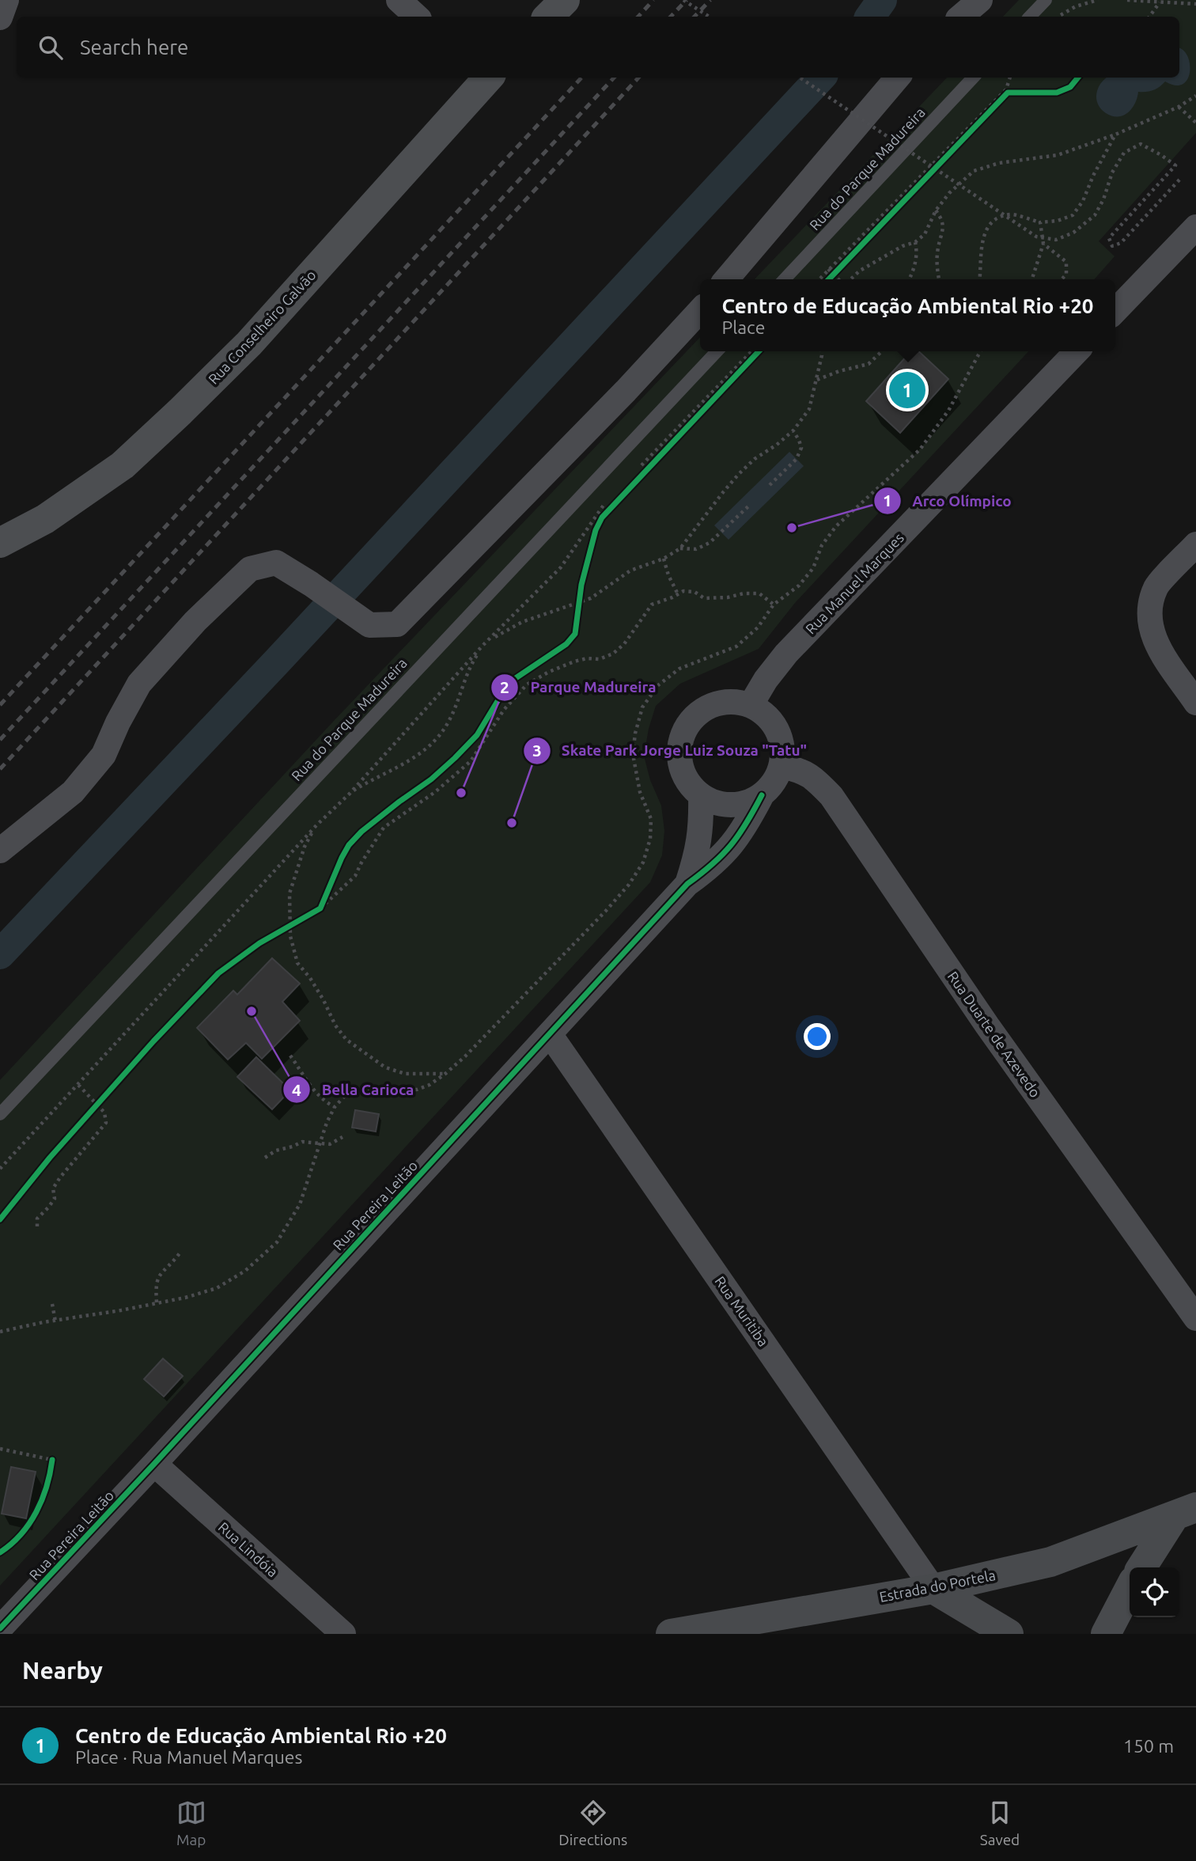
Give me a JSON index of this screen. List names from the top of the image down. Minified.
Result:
{"streets":{"main road":["Rua Conselheiro Galvão","Estrada do Portela"],"street":["Rua Manuel Marques","Rua Duarte de Azevedo","Rua Pereira Leitão","Rua Muritiba","Rua Lindóia"],"lane":["Rua do Parque Madureira"]},"crossings":[["Rua Manuel Marques","Rua Duarte de Azevedo"],["Rua Manuel Marques","Rua Pereira Leitão"],["Rua Duarte de Azevedo","Rua Pereira Leitão"],["Rua Pereira Leitão","Rua Muritiba"],["Rua Pereira Leitão","Rua Lindóia"],["Rua Muritiba","Estrada do Portela"]],"places":["Arco Olímpico","Parque Madureira","Skate Park Jorge Luiz Souza \"Tatu\"","Bella Carioca"],"page":{"search":"Search here","popup":["Centro de Educação Ambiental Rio +20","Place"],"pins":"1","heading":"Nearby","list":[{"mark":"1","name":"Centro de Educação Ambiental Rio +20","note":"Place · Rua Manuel Marques","value":"150 m"}],"nav":["Map","Directions","Saved"]}}
